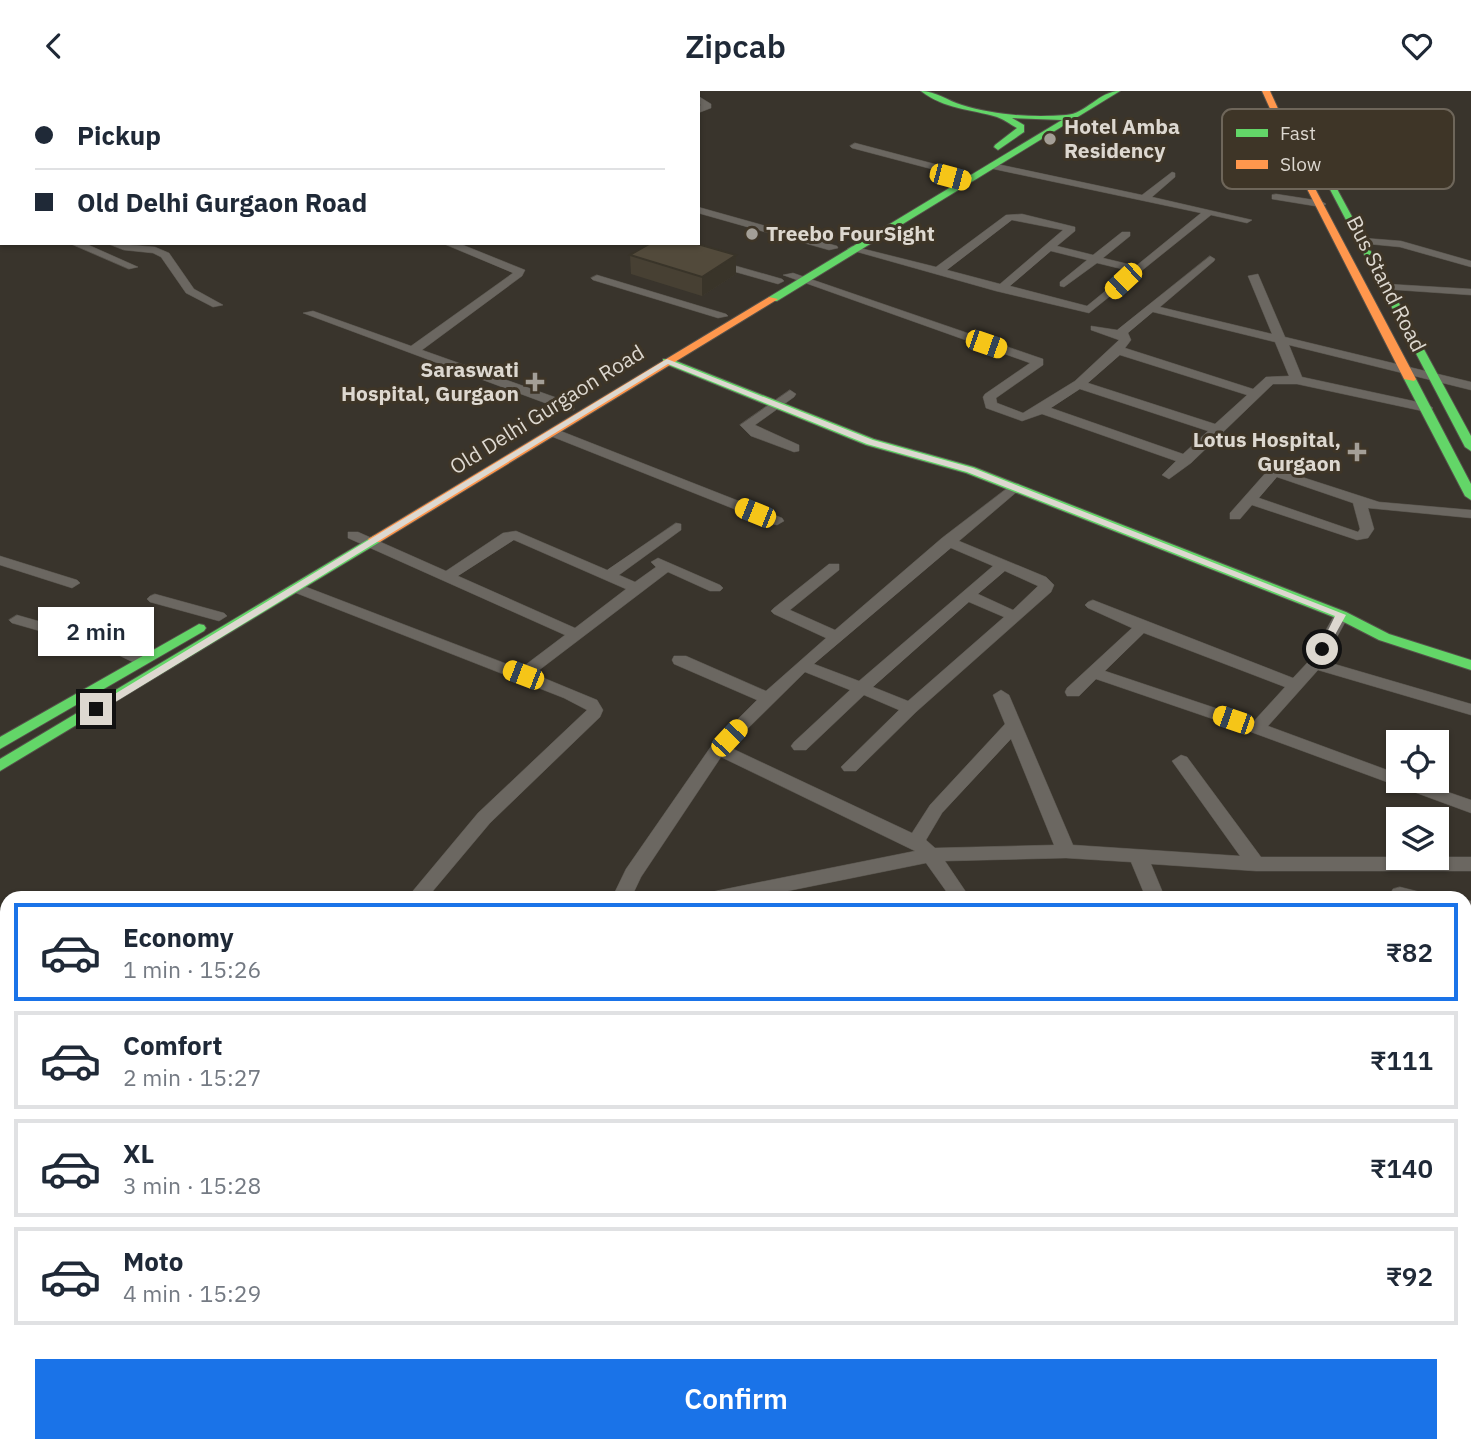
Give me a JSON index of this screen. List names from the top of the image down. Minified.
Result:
{"streets":{"main road":["Bus Stand Road","Old Delhi Gurgaon Road"]},"places":{"other":["Hotel Amba Residency","Treebo FourSight"],"health":["Saraswati Hospital, Gurgaon","Lotus Hospital, Gurgaon"]},"legend":["Fast","Slow"],"page":{"header":"Zipcab","banner":["Pickup","Old Delhi Gurgaon Road"],"bubble":"2 min","list":[{"name":"Economy","note":"1 min · 15:26","value":"₹82"},{"name":"Comfort","note":"2 min · 15:27","value":"₹111"},{"name":"XL","note":"3 min · 15:28","value":"₹140"},{"name":"Moto","note":"4 min · 15:29","value":"₹92"}],"buttons":"Confirm"}}
